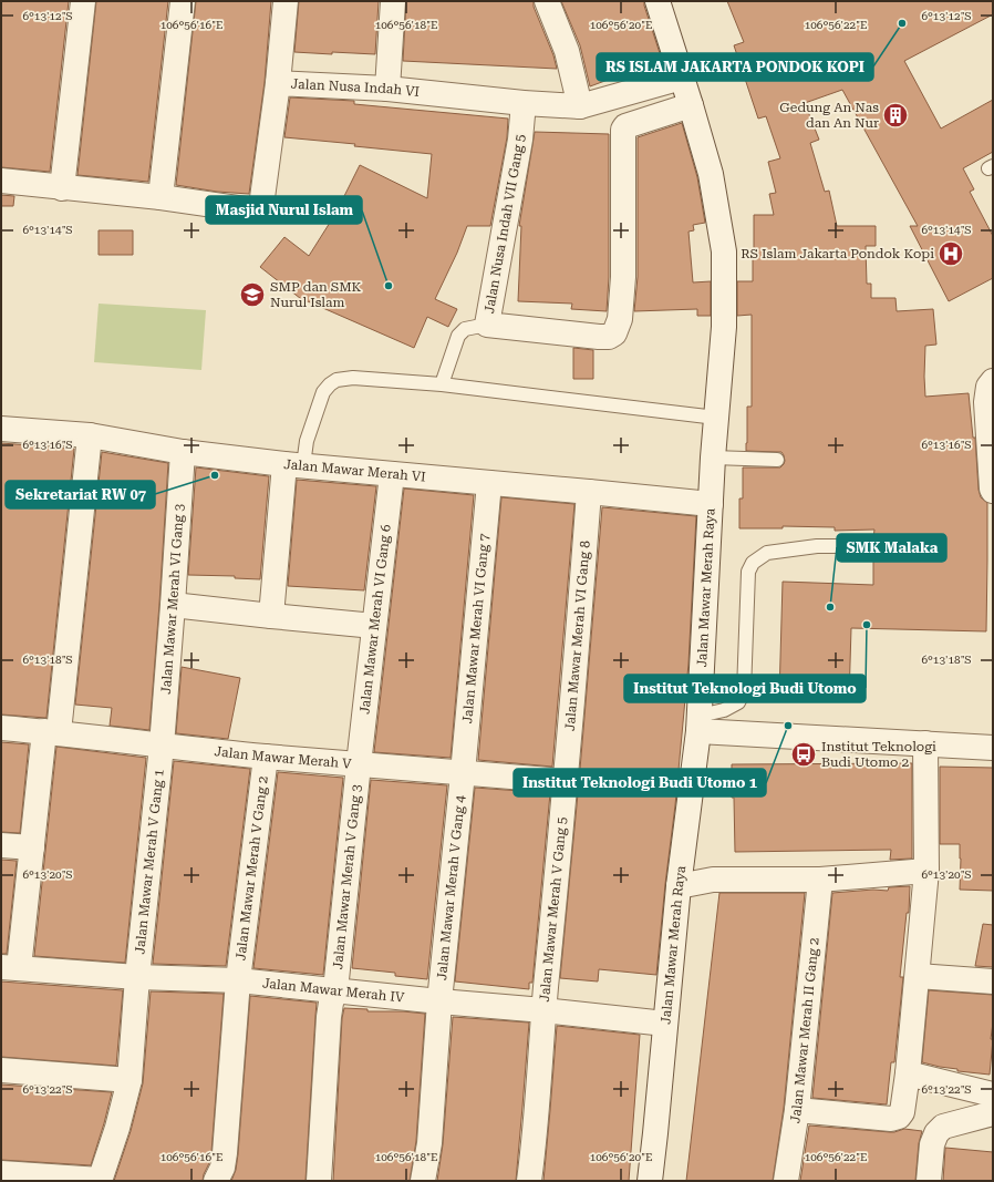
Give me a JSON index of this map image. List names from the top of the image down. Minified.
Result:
{"streets":{"street":["Jalan Nusa Indah VI","Jalan Nusa Indah VII Gang 5","Jalan Mawar Merah VI","Jalan Mawar Merah Raya","Jalan Mawar Merah VI Gang 3","Jalan Mawar Merah VI Gang 6","Jalan Mawar Merah VI Gang 7","Jalan Mawar Merah VI Gang 8","Jalan Mawar Merah V","Jalan Mawar Merah V Gang 1","Jalan Mawar Merah V Gang 2","Jalan Mawar Merah V Gang 3","Jalan Mawar Merah V Gang 4","Jalan Mawar Merah V Gang 5","Jalan Mawar Merah IV","Jalan Mawar Merah II Gang 2"]},"crossings":[["Jalan Nusa Indah VI","Jalan Nusa Indah VII Gang 5"],["Jalan Nusa Indah VI","Jalan Mawar Merah Raya"],["Jalan Nusa Indah VII Gang 5","Jalan Mawar Merah Raya"],["Jalan Mawar Merah VI","Jalan Mawar Merah Raya"],["Jalan Mawar Merah VI","Jalan Mawar Merah VI Gang 3"],["Jalan Mawar Merah VI","Jalan Mawar Merah VI Gang 6"],["Jalan Mawar Merah VI","Jalan Mawar Merah VI Gang 7"],["Jalan Mawar Merah VI","Jalan Mawar Merah VI Gang 8"],["Jalan Mawar Merah Raya","Jalan Mawar Merah IV"],["Jalan Mawar Merah VI Gang 3","Jalan Mawar Merah V"],["Jalan Mawar Merah VI Gang 3","Jalan Mawar Merah V Gang 1"],["Jalan Mawar Merah VI Gang 6","Jalan Mawar Merah V"],["Jalan Mawar Merah VI Gang 6","Jalan Mawar Merah V Gang 3"],["Jalan Mawar Merah VI Gang 7","Jalan Mawar Merah V"],["Jalan Mawar Merah VI Gang 7","Jalan Mawar Merah V Gang 4"],["Jalan Mawar Merah VI Gang 8","Jalan Mawar Merah V"],["Jalan Mawar Merah VI Gang 8","Jalan Mawar Merah V Gang 5"],["Jalan Mawar Merah V","Jalan Mawar Merah V Gang 1"],["Jalan Mawar Merah V","Jalan Mawar Merah V Gang 2"],["Jalan Mawar Merah V","Jalan Mawar Merah V Gang 3"],["Jalan Mawar Merah V","Jalan Mawar Merah V Gang 4"],["Jalan Mawar Merah V","Jalan Mawar Merah V Gang 5"],["Jalan Mawar Merah V Gang 1","Jalan Mawar Merah IV"],["Jalan Mawar Merah V Gang 2","Jalan Mawar Merah IV"],["Jalan Mawar Merah V Gang 3","Jalan Mawar Merah IV"],["Jalan Mawar Merah V Gang 4","Jalan Mawar Merah IV"],["Jalan Mawar Merah V Gang 5","Jalan Mawar Merah IV"]],"places":{"other":["RS ISLAM JAKARTA PONDOK KOPI","Masjid Nurul Islam","Sekretariat RW 07","SMK Malaka","Institut Teknologi Budi Utomo","Institut Teknologi Budi Utomo 1"],"building":["Gedung An Nas dan An Nur"],"hospital":["RS Islam Jakarta Pondok Kopi"],"school or university":["SMP dan SMK Nurul Islam"],"bus stop":["Institut Teknologi Budi Utomo 2"]},"coordinates":["6°13'12\"S","106°56'16\"E","106°56'18\"E","106°56'20\"E","106°56'22\"E","6°13'14\"S","6°13'16\"S","6°13'18\"S","6°13'20\"S","6°13'22\"S"]}
